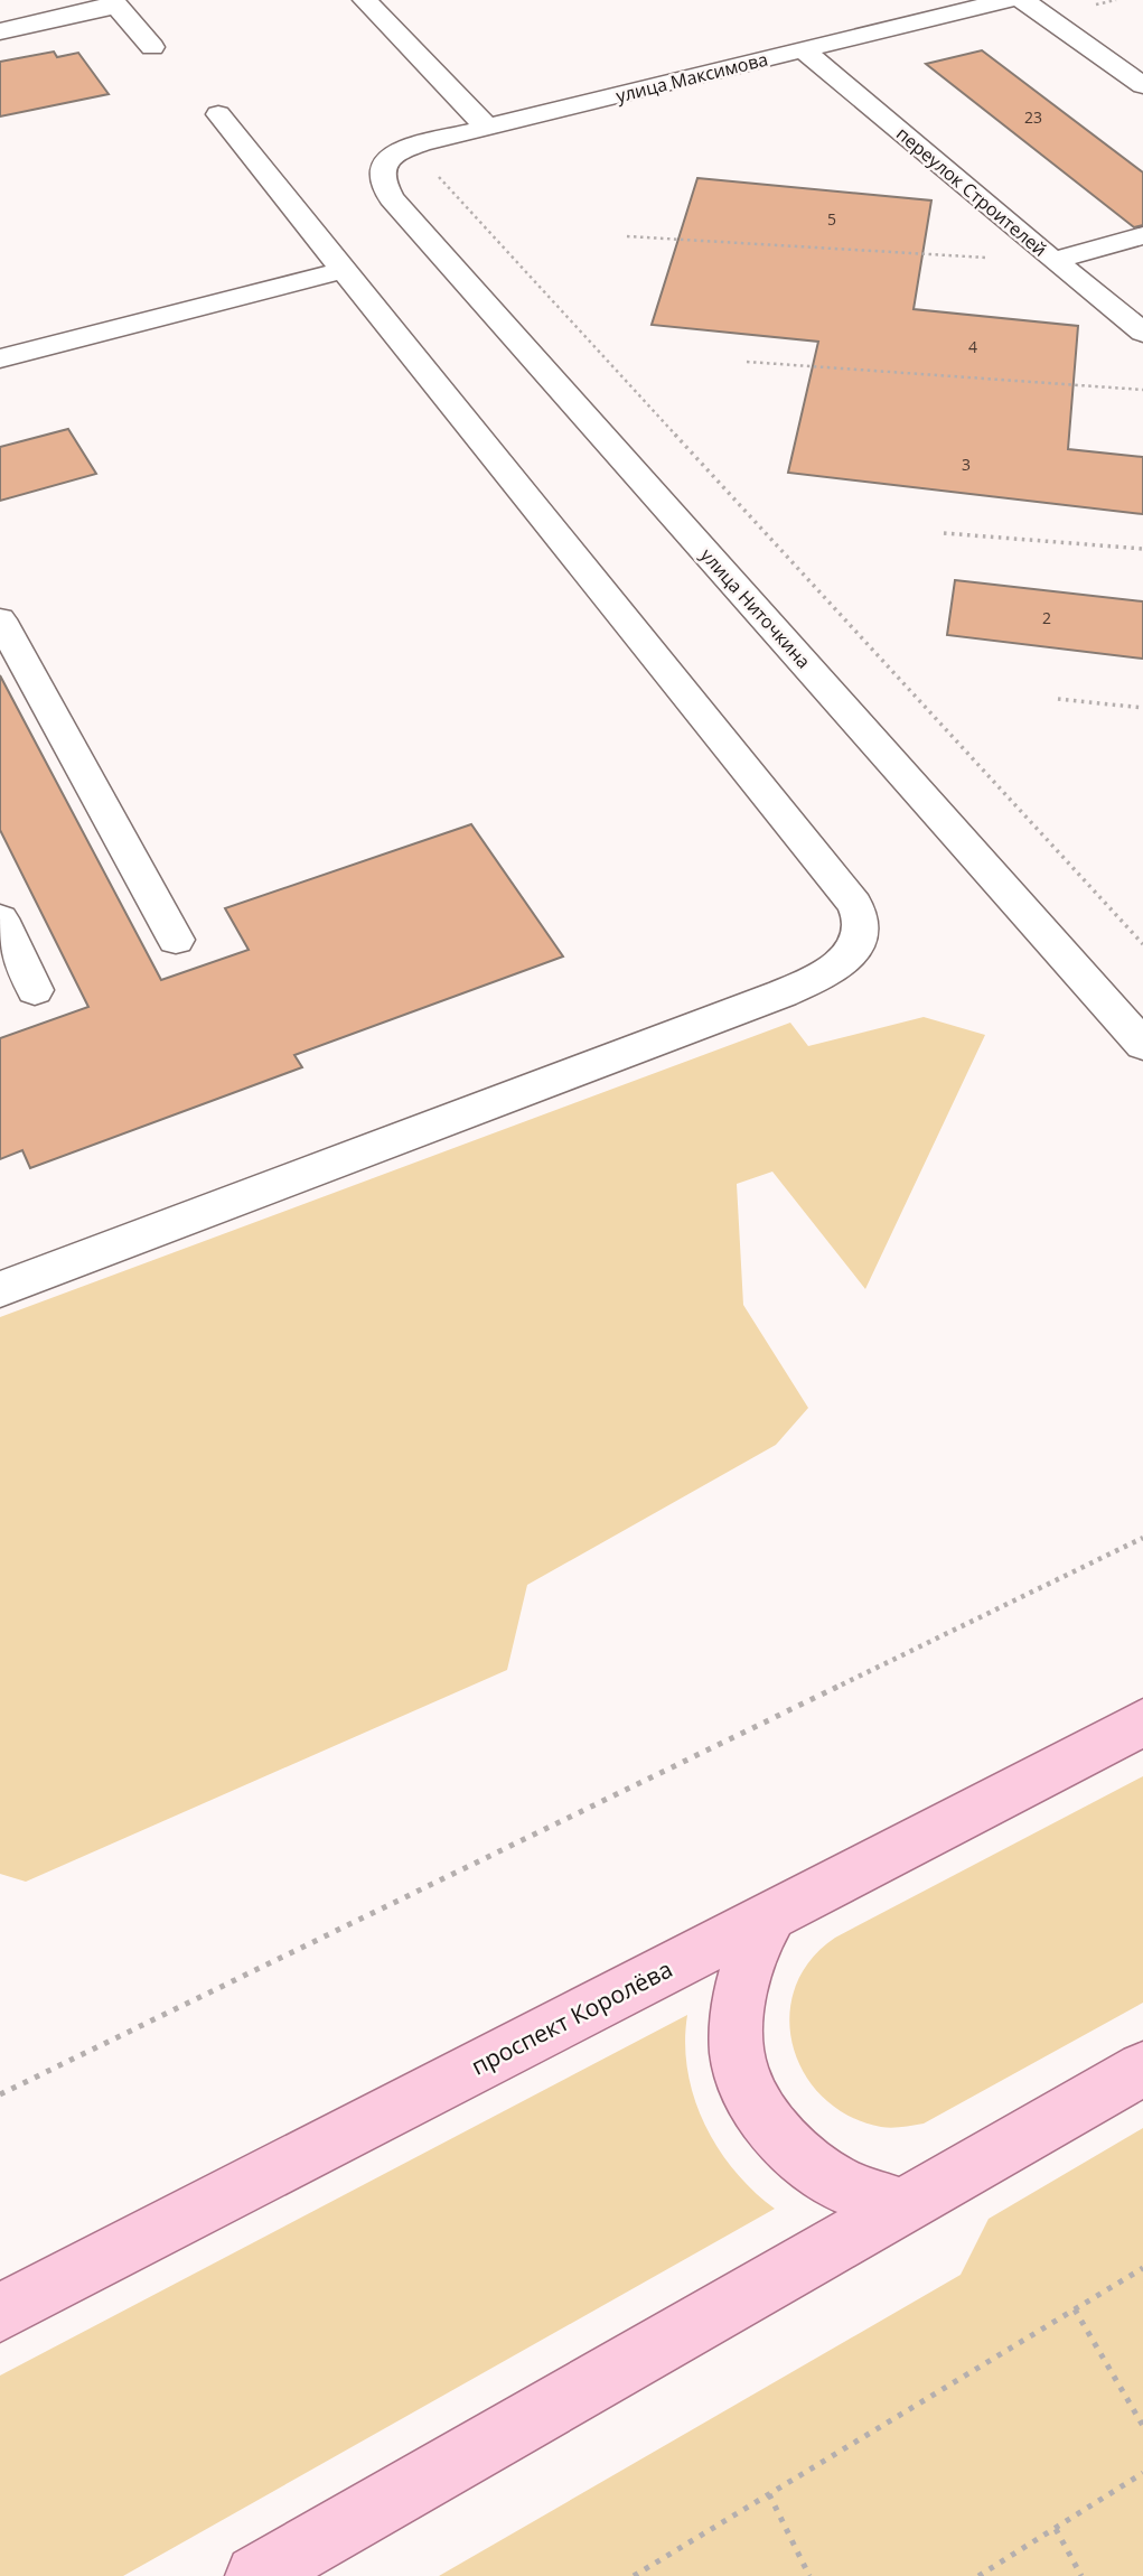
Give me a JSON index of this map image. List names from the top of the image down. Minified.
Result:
{"streets":{"main road":["проспект Королёва"],"street":["улица Максимова","переулок Строителей","улица Ниточкина"]},"crossings":[["улица Максимова","переулок Строителей"],["улица Максимова","улица Ниточкина"]],"house_numbers":["23","5","4","3","2"]}
